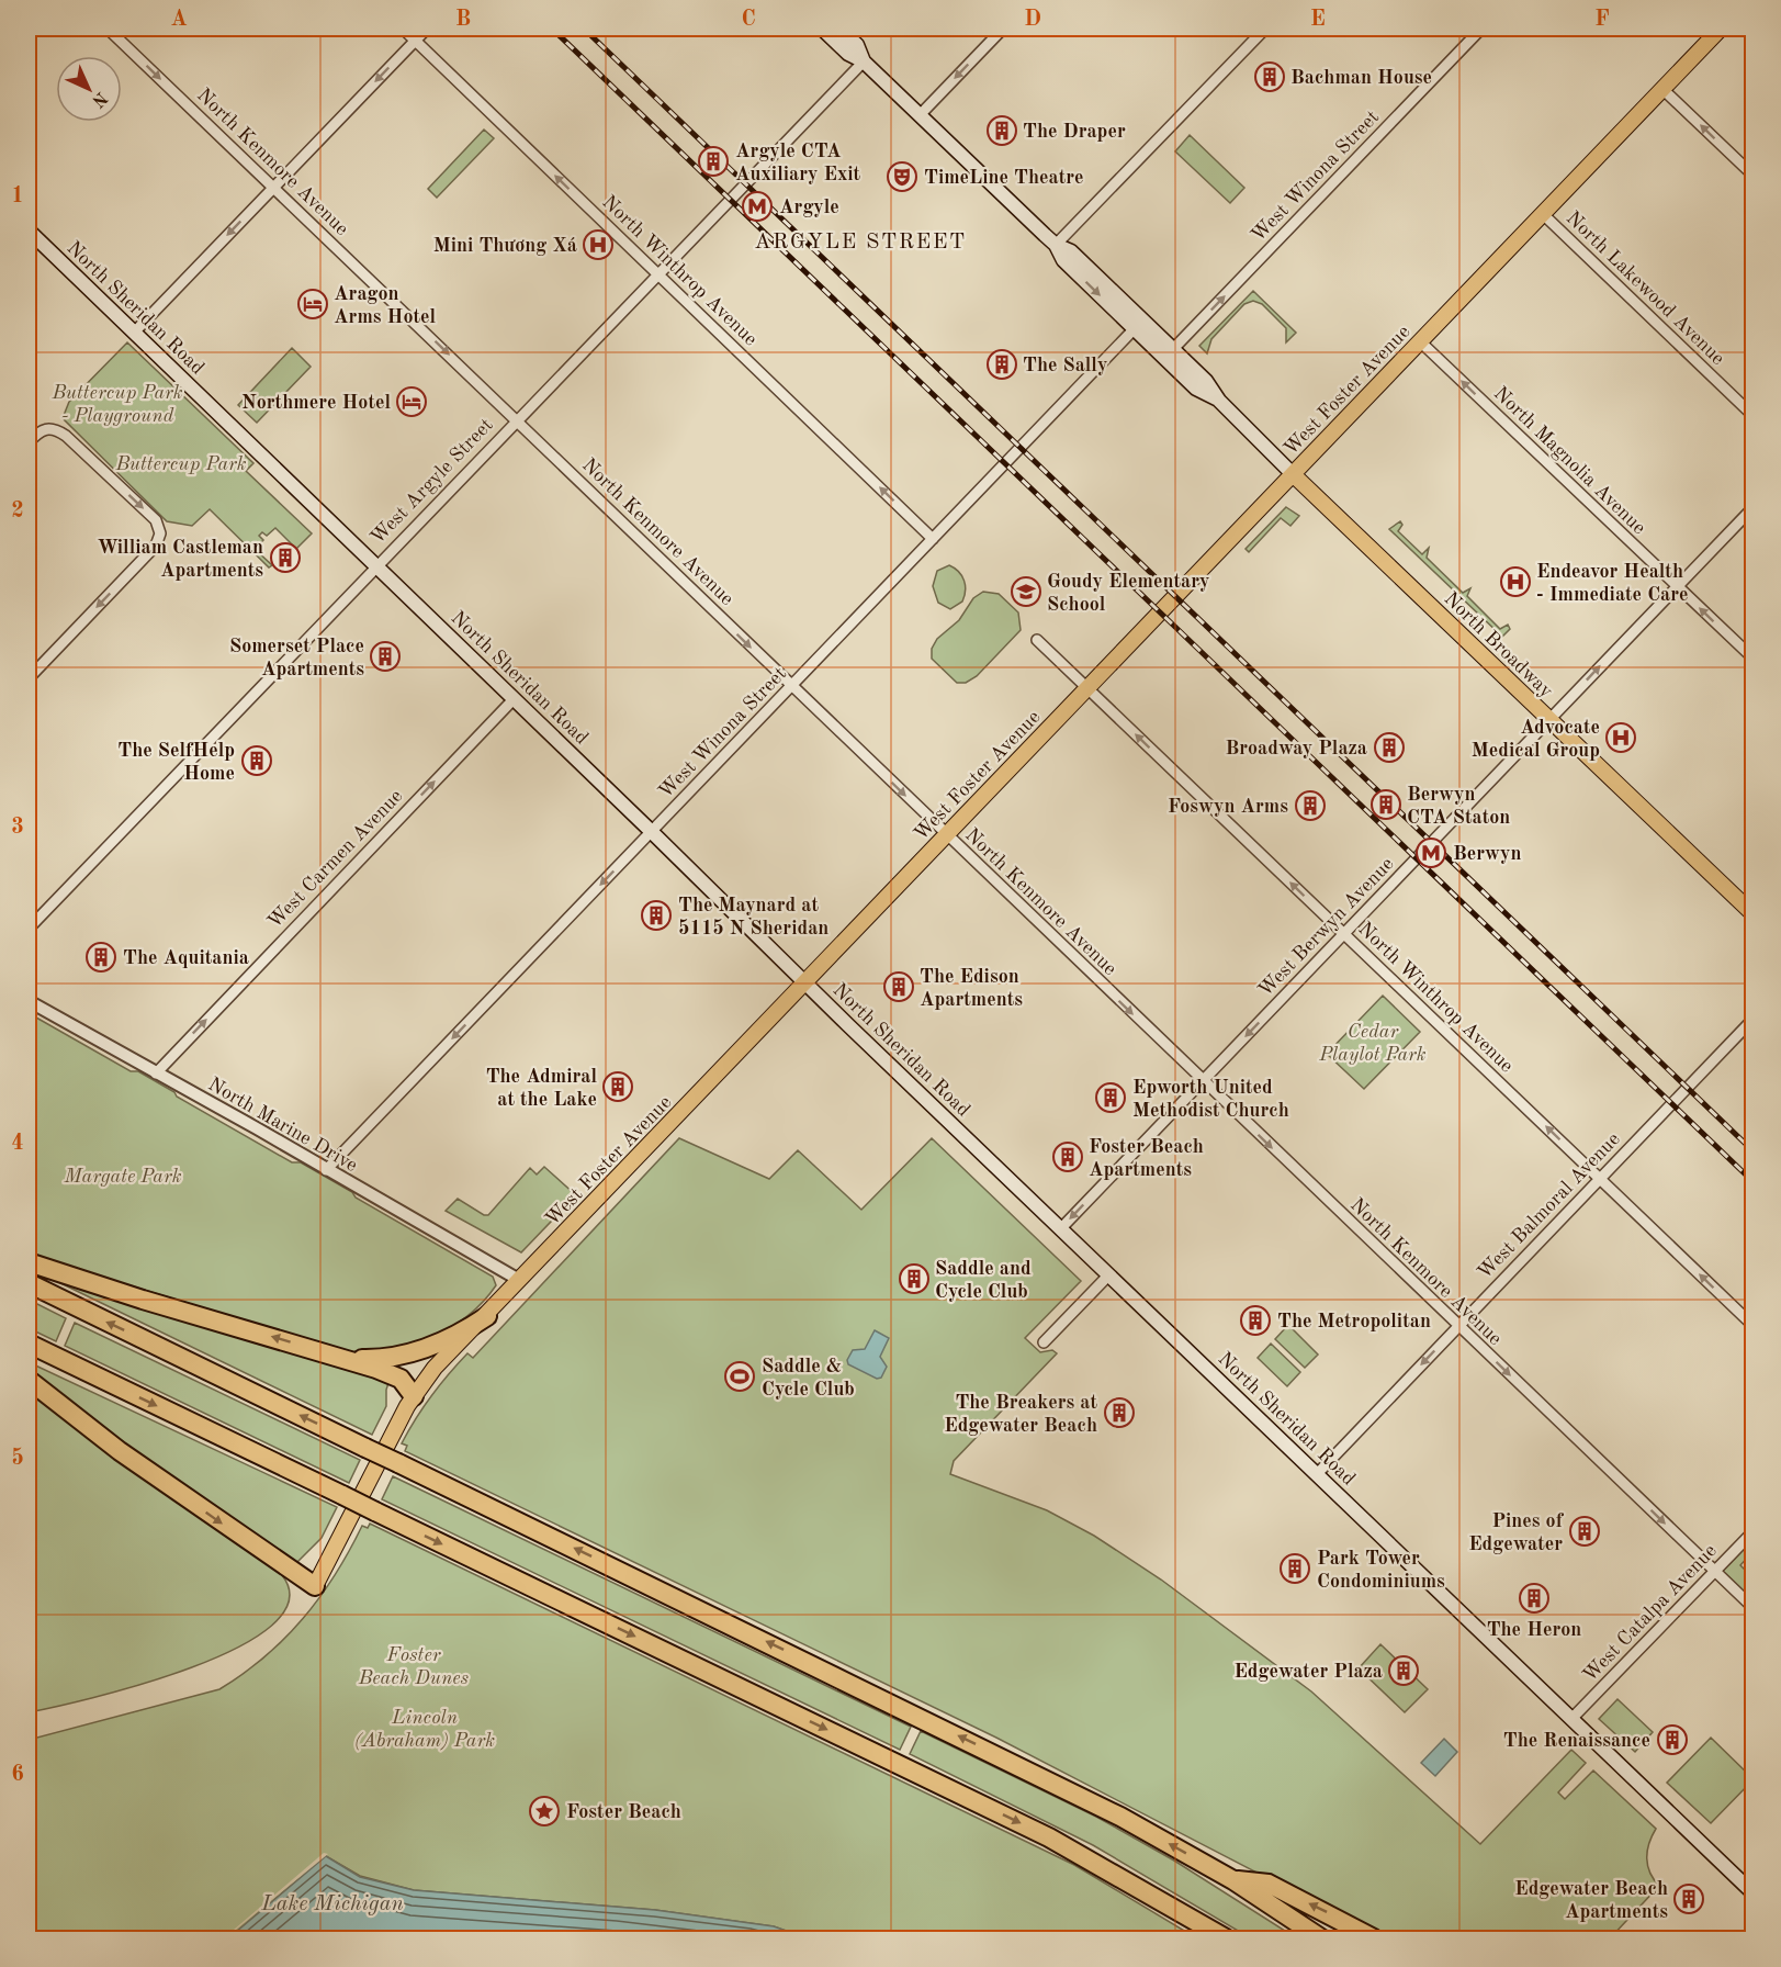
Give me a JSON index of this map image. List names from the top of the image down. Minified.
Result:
{"streets":{"main road":["North Sheridan Road","West Foster Avenue","North Broadway"],"street":["North Kenmore Avenue","West Winona Street","North Winthrop Avenue","North Lakewood Avenue","North Magnolia Avenue","West Argyle Street","West Carmen Avenue","West Berwyn Avenue","North Marine Drive","West Balmoral Avenue","West Catalpa Avenue"]},"crossings":[["North Kenmore Avenue","West Winona Street"],["North Kenmore Avenue","West Foster Avenue"],["North Kenmore Avenue","West Argyle Street"],["North Kenmore Avenue","West Berwyn Avenue"],["North Kenmore Avenue","West Balmoral Avenue"],["North Kenmore Avenue","West Catalpa Avenue"],["West Winona Street","North Winthrop Avenue"],["West Winona Street","North Sheridan Road"],["West Winona Street","North Broadway"],["West Winona Street","North Marine Drive"],["North Winthrop Avenue","West Foster Avenue"],["North Winthrop Avenue","West Argyle Street"],["North Winthrop Avenue","West Berwyn Avenue"],["North Winthrop Avenue","West Balmoral Avenue"],["North Lakewood Avenue","West Foster Avenue"],["North Sheridan Road","West Foster Avenue"],["North Sheridan Road","West Argyle Street"],["North Sheridan Road","West Carmen Avenue"],["North Sheridan Road","West Berwyn Avenue"],["North Sheridan Road","West Balmoral Avenue"],["North Sheridan Road","West Catalpa Avenue"],["West Foster Avenue","North Magnolia Avenue"],["West Foster Avenue","North Broadway"],["West Foster Avenue","North Marine Drive"],["North Magnolia Avenue","West Berwyn Avenue"],["West Argyle Street","North Broadway"],["North Broadway","West Berwyn Avenue"],["West Carmen Avenue","North Marine Drive"]],"one_way":["North Kenmore Avenue","North Winthrop Avenue","North Magnolia Avenue","West Carmen Avenue"],"districts":["ARGYLE STREET"],"water":["Lake Michigan"],"parks":["Buttercup Park - Playground","Buttercup Park","Cedar Playlot Park","Margate Park","Foster Beach Dunes","Lincoln (Abraham) Park"],"places":{"building":["Bachman House","The Draper","Argyle CTA Auxiliary Exit","The Sally","William Castleman Apartments","Somerset Place Apartments","Broadway Plaza","The SelfHelp Home","Berwyn CTA Staton","Foswyn Arms","The Maynard at 5115 N Sheridan","The Aquitania","The Edison Apartments","The Admiral at the Lake","Epworth United Methodist Church","Foster Beach Apartments","Saddle and Cycle Club","The Metropolitan","The Breakers at Edgewater Beach","Pines of Edgewater","Park Tower Condominiums","The Heron","Edgewater Plaza","The Renaissance","Edgewater Beach Apartments"],"theatre":["TimeLine Theatre"],"metro station":["Argyle","Berwyn"],"hospital":["Mini Thương Xá","Endeavor Health - Immediate Care","Advocate Medical Group"],"hotel":["Aragon Arms Hotel","Northmere Hotel"],"school or university":["Goudy Elementary School"],"sports":["Saddle & Cycle Club"],"place":["Foster Beach"]},"north":"bottom right","grid":{"columns":["A","B","C","D","E","F"],"rows":["1","2","3","4","5","6"]}}
